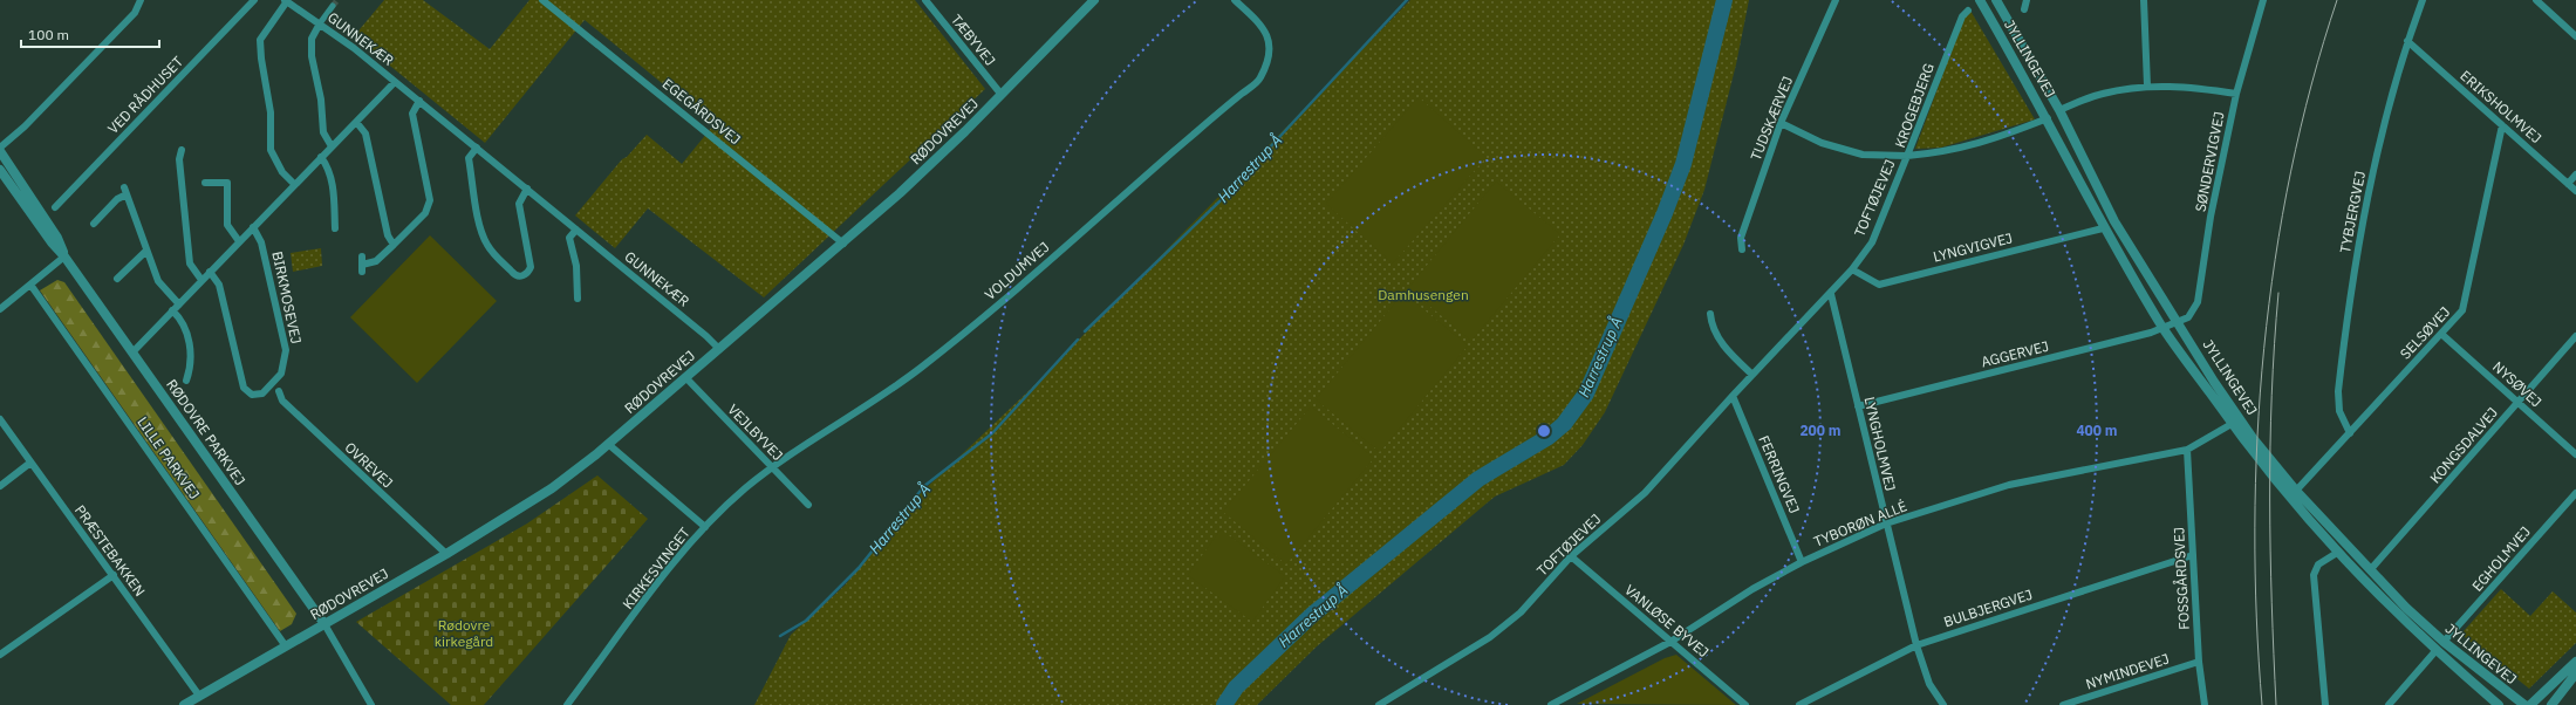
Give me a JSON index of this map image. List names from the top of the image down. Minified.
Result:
{"streets":{"street":["GUNNEKÆR","TÆBYVEJ","JYLLINGEVEJ","VED RÅDHUSET","KROGEBJERG","ERIKSHOLMVEJ","EGEGÅRDSVEJ","TUDSKÆRVEJ","RØDOVREVEJ","SØNDERVIGVEJ","TOFTØJEVEJ","TYBJERGVEJ","LYNGVIGVEJ","VOLDUMVEJ","BIRKMOSEVEJ","SELSØVEJ","AGGERVEJ","NYSØVEJ","RØDOVRE PARKVEJ","VEJLBYVEJ","LYNGHOLMVEJ","KONGSDALVEJ","LILLE PARKVEJ","OVREVEJ","FERRINGVEJ","TYBORØN ALLÉ","PRÆSTEBAKKEN","EGHOLMVEJ","KIRKESVINGET","FOSSGÅRDSVEJ","BULBJERGVEJ","VANLØSE BYVEJ","NYMINDEVEJ"]},"crossings":[["GUNNEKÆR","RØDOVREVEJ"],["TÆBYVEJ","RØDOVREVEJ"],["JYLLINGEVEJ","KROGEBJERG"],["JYLLINGEVEJ","SØNDERVIGVEJ"],["JYLLINGEVEJ","LYNGVIGVEJ"],["JYLLINGEVEJ","SELSØVEJ"],["JYLLINGEVEJ","AGGERVEJ"],["JYLLINGEVEJ","KONGSDALVEJ"],["JYLLINGEVEJ","TYBORØN ALLÉ"],["JYLLINGEVEJ","EGHOLMVEJ"],["KROGEBJERG","TOFTØJEVEJ"],["ERIKSHOLMVEJ","TYBJERGVEJ"],["ERIKSHOLMVEJ","SELSØVEJ"],["EGEGÅRDSVEJ","RØDOVREVEJ"],["RØDOVREVEJ","RØDOVRE PARKVEJ"],["RØDOVREVEJ","VEJLBYVEJ"],["RØDOVREVEJ","LILLE PARKVEJ"],["RØDOVREVEJ","OVREVEJ"],["RØDOVREVEJ","PRÆSTEBAKKEN"],["RØDOVREVEJ","KIRKESVINGET"],["SØNDERVIGVEJ","AGGERVEJ"],["TOFTØJEVEJ","LYNGVIGVEJ"],["TOFTØJEVEJ","LYNGHOLMVEJ"],["TOFTØJEVEJ","FERRINGVEJ"],["TOFTØJEVEJ","VANLØSE BYVEJ"],["TYBJERGVEJ","SELSØVEJ"],["VOLDUMVEJ","VEJLBYVEJ"],["VOLDUMVEJ","KIRKESVINGET"],["SELSØVEJ","NYSØVEJ"],["AGGERVEJ","LYNGHOLMVEJ"],["NYSØVEJ","KONGSDALVEJ"],["LYNGHOLMVEJ","TYBORØN ALLÉ"],["LYNGHOLMVEJ","BULBJERGVEJ"],["FERRINGVEJ","TYBORØN ALLÉ"],["TYBORØN ALLÉ","FOSSGÅRDSVEJ"],["TYBORØN ALLÉ","VANLØSE BYVEJ"],["FOSSGÅRDSVEJ","BULBJERGVEJ"],["FOSSGÅRDSVEJ","NYMINDEVEJ"]],"water":["Harrestrup Å"],"parks":["Damhusengen","Rødovre kirkegård"],"scale_bar":"100 m","rings":["200 m","400 m"]}
